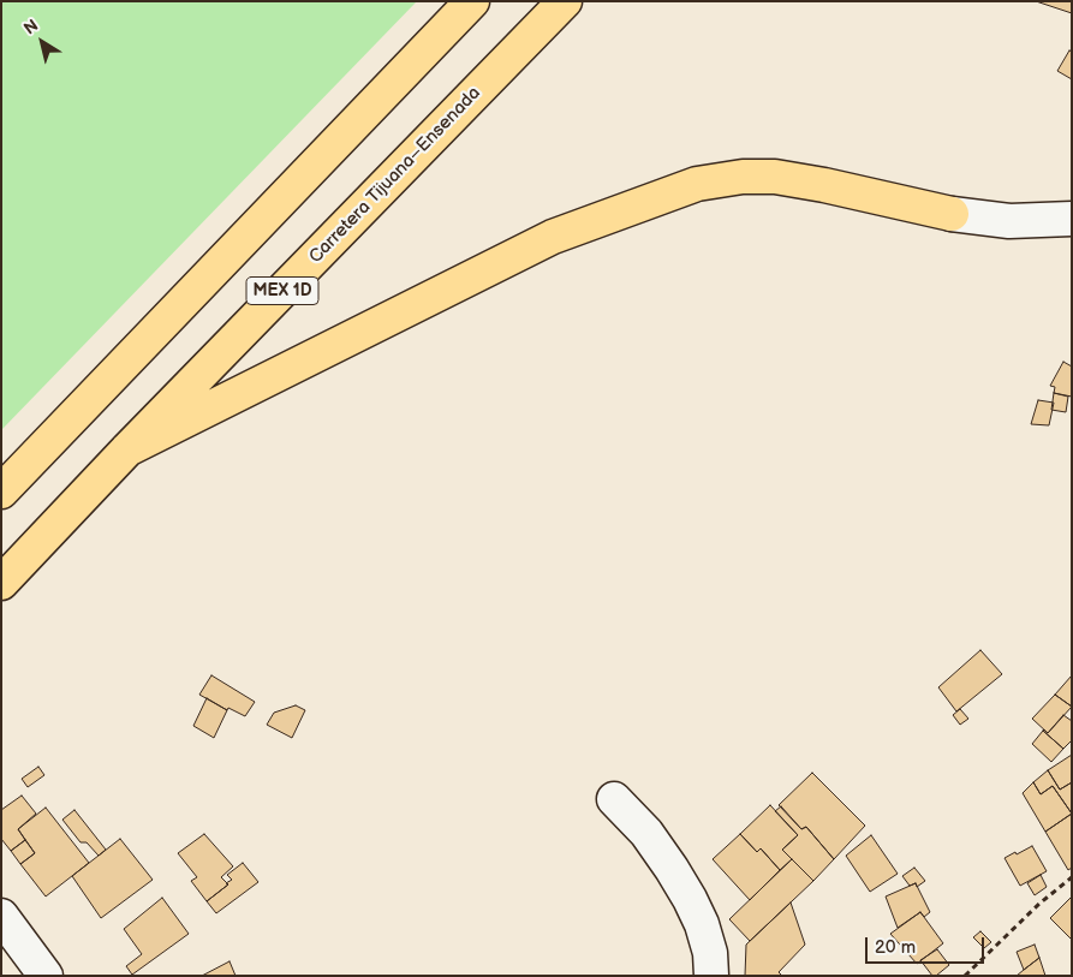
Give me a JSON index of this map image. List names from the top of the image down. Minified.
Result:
{"streets":{"highway":["Carretera Tijuana–Ensenada","MEX 1D"]},"scale_bar":"20 m","north":"top left"}
